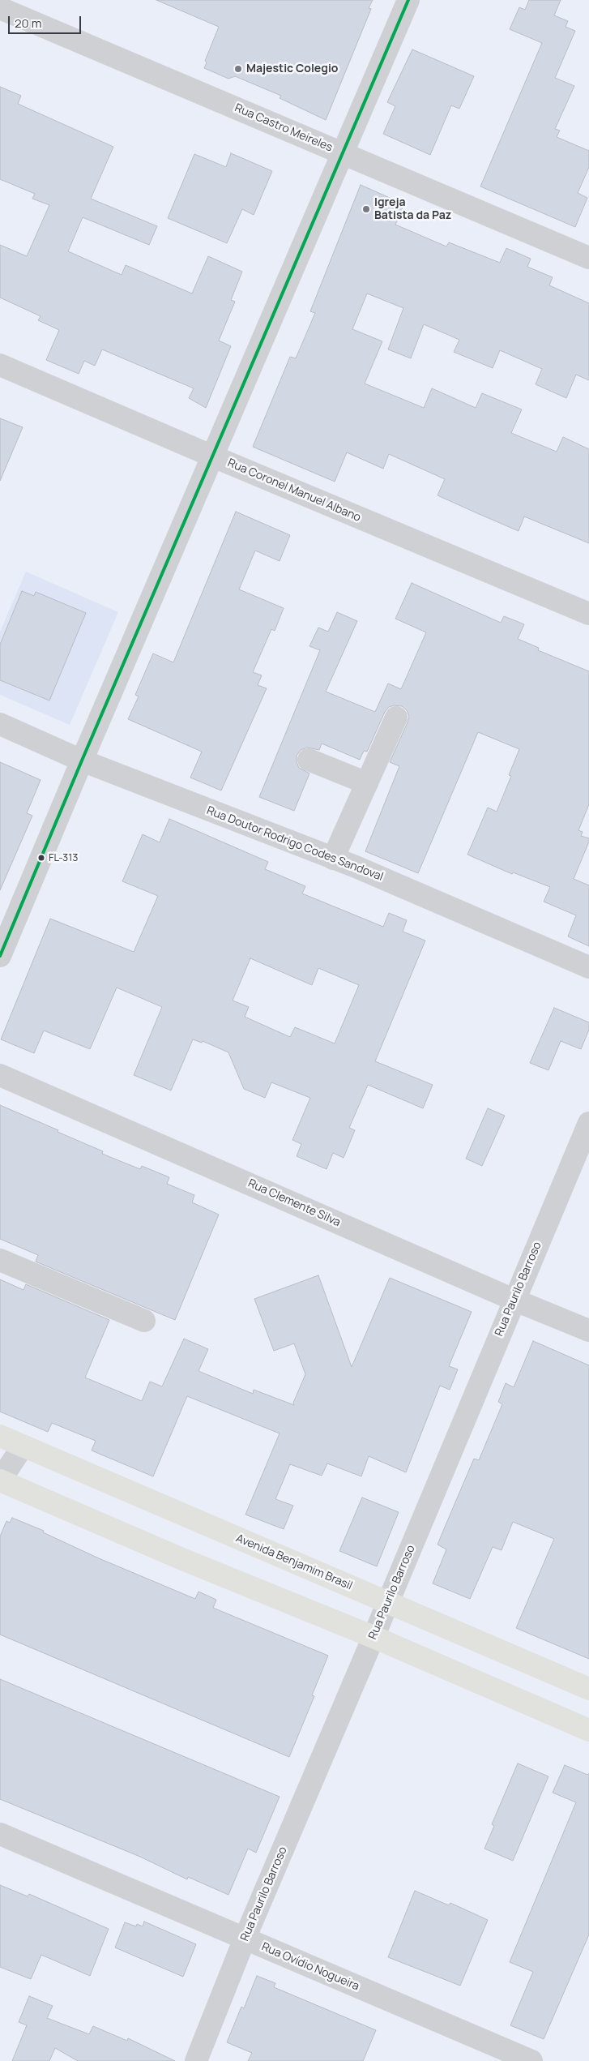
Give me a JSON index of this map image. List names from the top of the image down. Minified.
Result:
{"streets":{"main road":["Avenida Benjamim Brasil"],"street":["Rua Castro Meireles","Rua Coronel Manuel Albano","Rua Doutor Rodrigo Codes Sandoval","Rua Clemente Silva","Rua Paurilo Barroso","Rua Ovídio Nogueira"]},"crossings":[["Rua Clemente Silva","Rua Paurilo Barroso"],["Rua Paurilo Barroso","Avenida Benjamim Brasil"],["Rua Paurilo Barroso","Rua Ovídio Nogueira"]],"places":["Majestic Colegio","Igreja Batista da Paz","FL-313"],"scale_bar":"20 m"}
